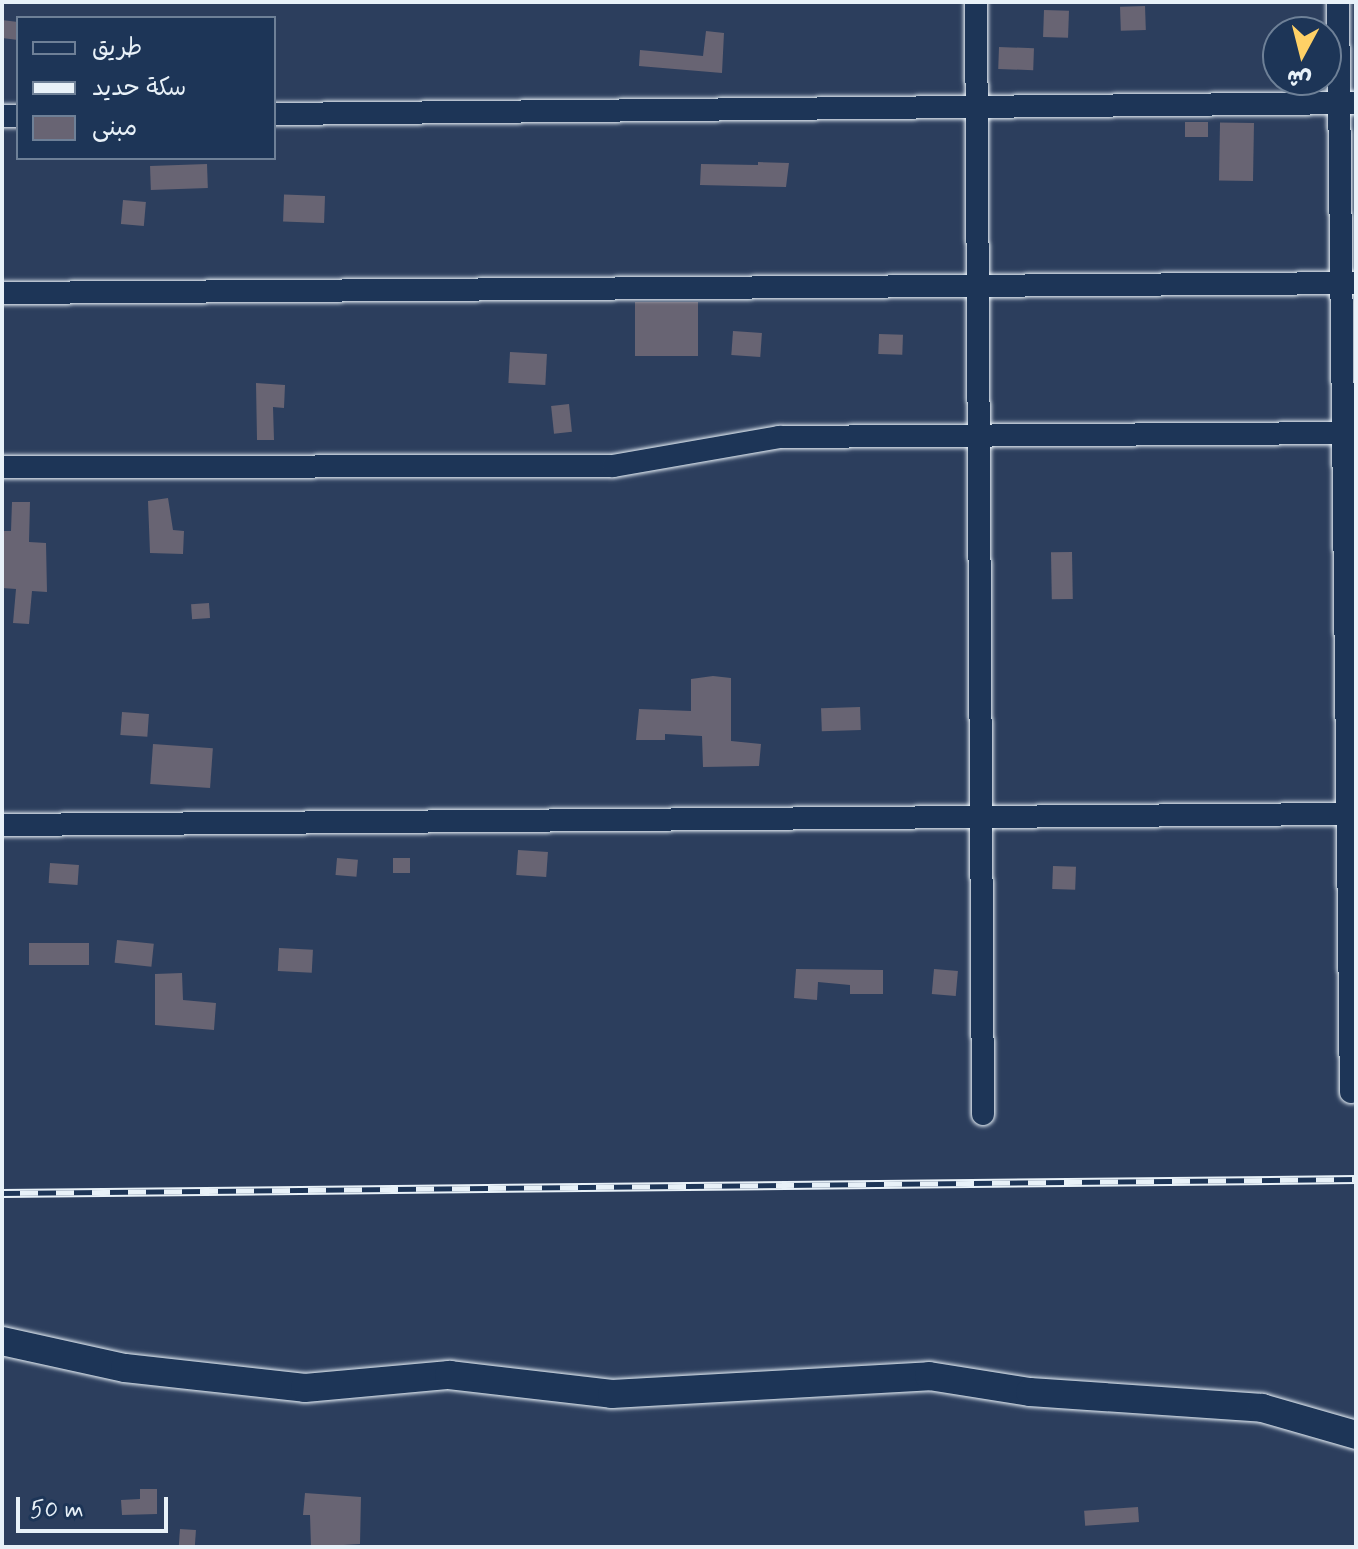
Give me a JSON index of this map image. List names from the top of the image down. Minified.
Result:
{"legend":["طريق","سكة حديد","مبنى"],"scale_bar":"50 m","north":"bottom"}
